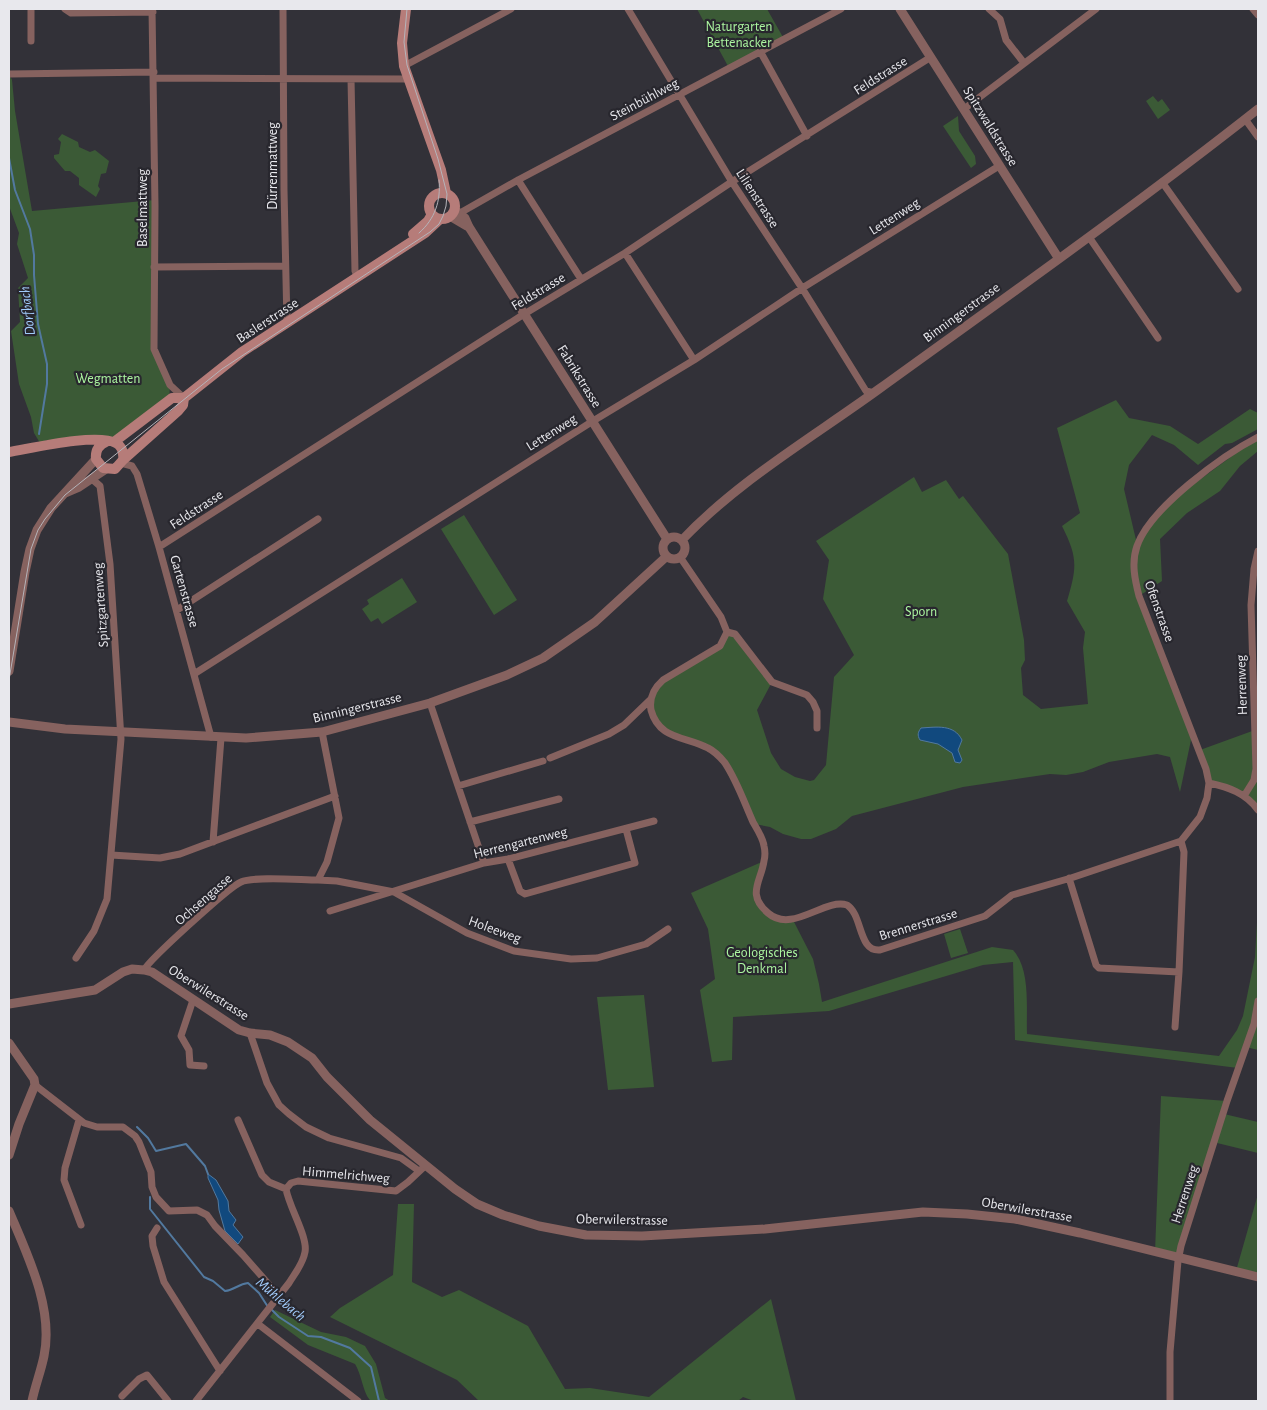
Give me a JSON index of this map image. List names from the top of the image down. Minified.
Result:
{"streets":{"main road":["Baslerstrasse"],"street":["Feldstrasse","Steinbühlweg","Spitzwaldstrasse","Dürrenmattweg","Lilienstrasse","Baselmattweg","Lettenweg","Binningerstrasse","Fabrikstrasse","Gartenstrasse","Spitzgartenweg","Ofenstrasse","Herrenweg","Herrengartenweg","Ochsengasse","Brennerstrasse","Holeeweg","Oberwilerstrasse","Himmelrichweg"]},"crossings":[["Feldstrasse","Spitzwaldstrasse"],["Feldstrasse","Lilienstrasse"],["Feldstrasse","Fabrikstrasse"],["Feldstrasse","Gartenstrasse"],["Steinbühlweg","Lilienstrasse"],["Steinbühlweg","Baslerstrasse"],["Steinbühlweg","Fabrikstrasse"],["Spitzwaldstrasse","Lettenweg"],["Spitzwaldstrasse","Binningerstrasse"],["Dürrenmattweg","Baslerstrasse"],["Lilienstrasse","Lettenweg"],["Lilienstrasse","Binningerstrasse"],["Baselmattweg","Baslerstrasse"],["Lettenweg","Fabrikstrasse"],["Lettenweg","Gartenstrasse"],["Binningerstrasse","Fabrikstrasse"],["Binningerstrasse","Gartenstrasse"],["Binningerstrasse","Spitzgartenweg"],["Baslerstrasse","Fabrikstrasse"],["Baslerstrasse","Gartenstrasse"],["Herrenweg","Oberwilerstrasse"],["Herrengartenweg","Holeeweg"],["Ochsengasse","Holeeweg"],["Ochsengasse","Oberwilerstrasse"],["Oberwilerstrasse","Himmelrichweg"]],"water":["Dorfbach","Mühlebach"],"parks":["Naturgarten Bettenacker","Wegmatten","Sporn","Geologisches Denkmal"]}
